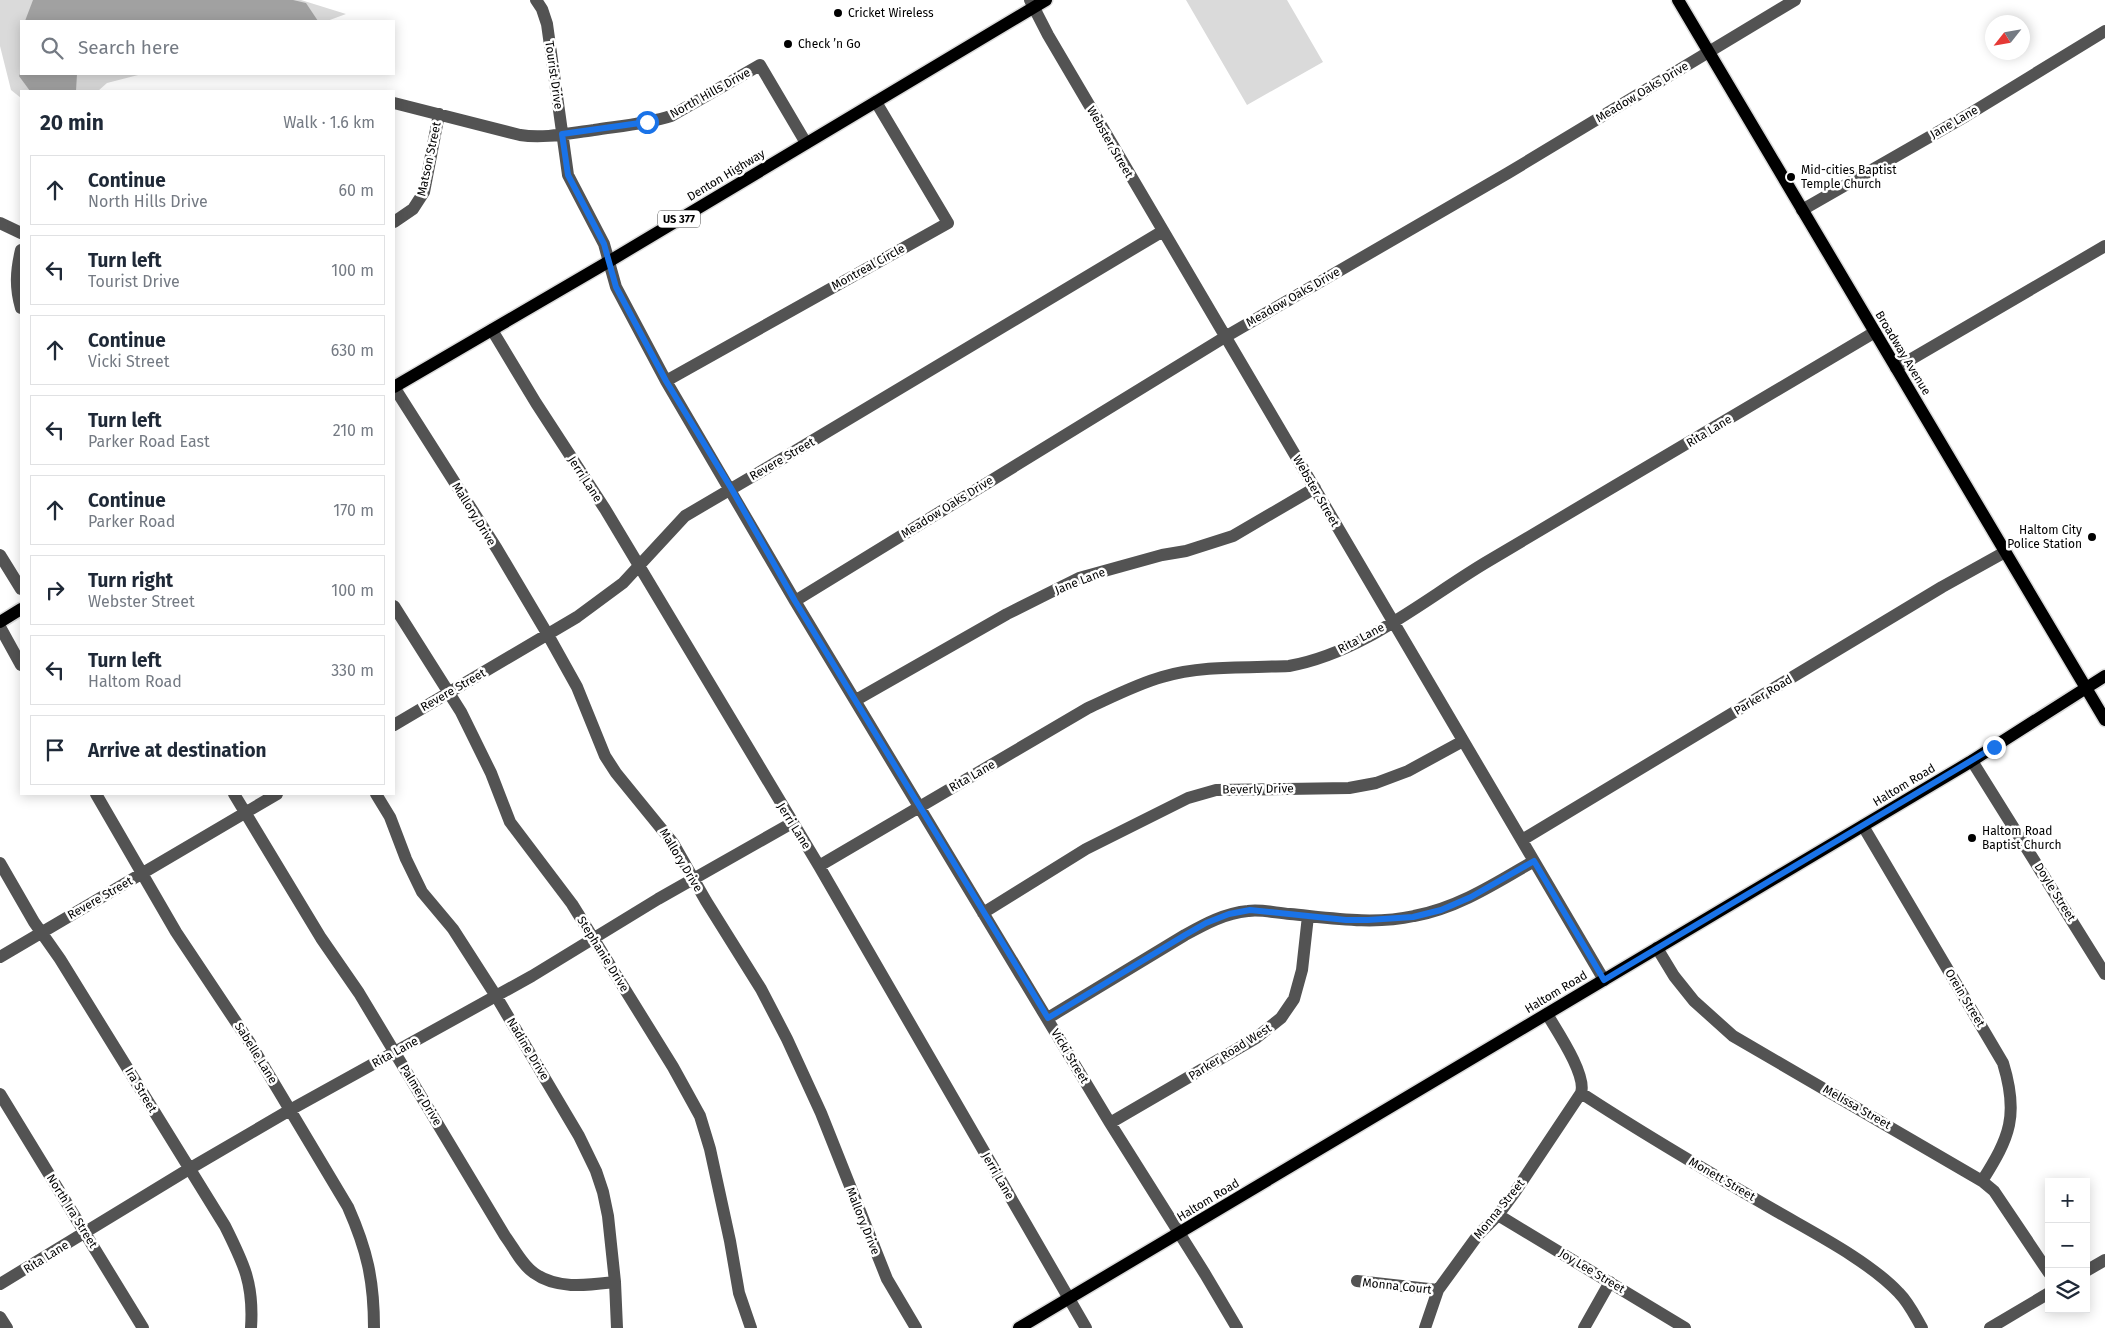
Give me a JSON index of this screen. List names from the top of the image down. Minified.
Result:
{"streets":{"main road":["Denton Highway","US 377","Broadway Avenue","Haltom Road"],"street":["Tourist Drive","Meadow Oaks Drive","North Hills Drive","Jane Lane","Webster Street","Matson Street","Montreal Circle","Rita Lane","Revere Street","Jerri Lane","Mallory Drive","Parker Road","Beverly Drive","Doyle Street","Stephanie Drive","Orein Street","Nadine Drive","Parker Road West","Sabelle Lane","Vicki Street","Ira Street","Palmer Drive","Melissa Street","Monett Street","Monna Street","North Ira Street","Joy Lee Street","Monna Court"]},"crossings":[["Tourist Drive","North Hills Drive"],["Tourist Drive","Denton Highway"],["Tourist Drive","Vicki Street"],["Meadow Oaks Drive","Webster Street"],["Meadow Oaks Drive","Broadway Avenue"],["Meadow Oaks Drive","Vicki Street"],["North Hills Drive","Matson Street"],["North Hills Drive","Denton Highway"],["Jane Lane","Webster Street"],["Jane Lane","Broadway Avenue"],["Jane Lane","Vicki Street"],["Webster Street","Denton Highway"],["Webster Street","Rita Lane"],["Webster Street","Revere Street"],["Webster Street","Parker Road"],["Webster Street","Haltom Road"],["Webster Street","Beverly Drive"],["Denton Highway","Montreal Circle"],["Denton Highway","Jerri Lane"],["Denton Highway","Vicki Street"],["Montreal Circle","Vicki Street"],["Broadway Avenue","Rita Lane"],["Broadway Avenue","Parker Road"],["Broadway Avenue","Haltom Road"],["Rita Lane","Jerri Lane"],["Rita Lane","Mallory Drive"],["Rita Lane","Stephanie Drive"],["Rita Lane","Nadine Drive"],["Rita Lane","Sabelle Lane"],["Rita Lane","Vicki Street"],["Rita Lane","Ira Street"],["Rita Lane","Palmer Drive"],["Rita Lane","North Ira Street"],["Revere Street","Jerri Lane"],["Revere Street","Mallory Drive"],["Revere Street","Stephanie Drive"],["Revere Street","Sabelle Lane"],["Revere Street","Vicki Street"],["Revere Street","Ira Street"],["Revere Street","Palmer Drive"],["Jerri Lane","Haltom Road"],["Haltom Road","Doyle Street"],["Haltom Road","Orein Street"],["Haltom Road","Vicki Street"],["Haltom Road","Melissa Street"],["Beverly Drive","Vicki Street"],["Orein Street","Melissa Street"],["Nadine Drive","Palmer Drive"],["Parker Road West","Vicki Street"],["Monett Street","Monna Street"],["Monna Street","Joy Lee Street"],["Monna Street","Monna Court"]],"places":["Cricket Wireless","Check ’n Go","Mid-cities Baptist Temple Church","Haltom City Police Station","Haltom Road Baptist Church"],"north":"bottom left","page":{"search":"Search here","heading":["20 min","Walk · 1.6 km"],"list":[["Continue","North Hills Drive","60 m"],["Turn left","Tourist Drive","100 m"],["Continue","Vicki Street","630 m"],["Turn left","Parker Road East","210 m"],["Continue","Parker Road","170 m"],["Turn right","Webster Street","100 m"],["Turn left","Haltom Road","330 m"],"Arrive at destination"],"map_buttons":["+","−"]}}
